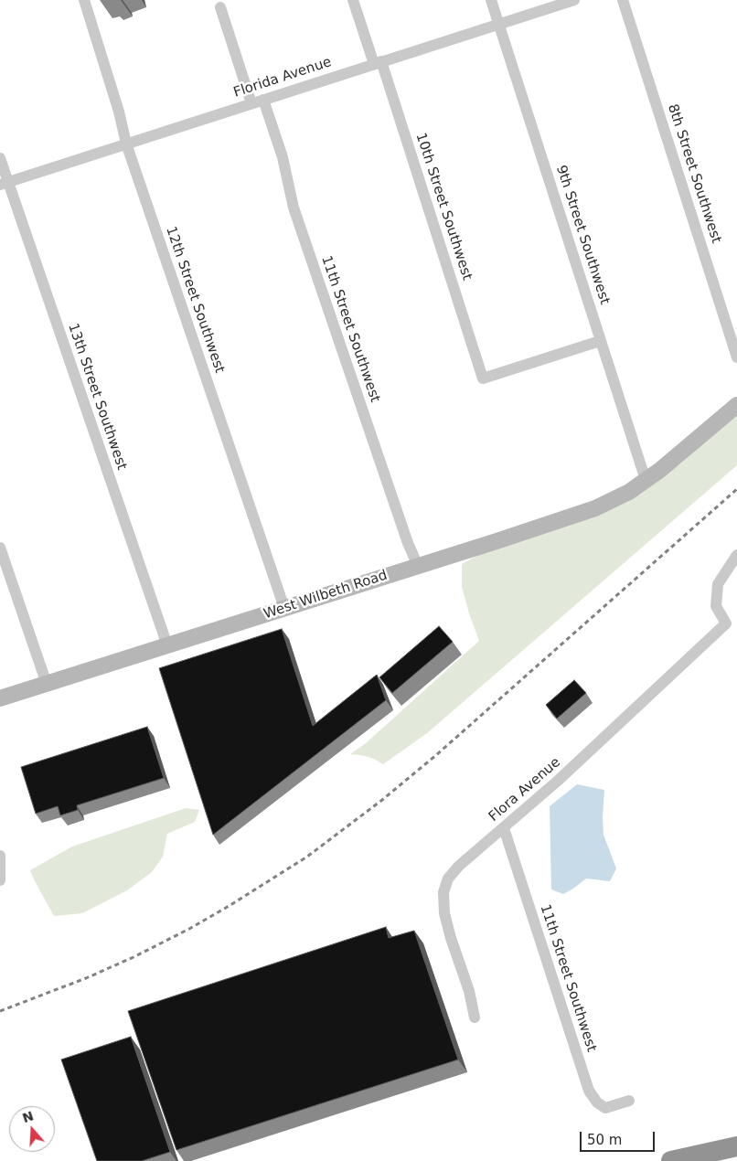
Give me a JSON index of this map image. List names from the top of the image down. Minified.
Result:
{"streets":{"main road":["West Wilbeth Road"],"street":["Florida Avenue","8th Street Southwest","10th Street Southwest","9th Street Southwest","12th Street Southwest","11th Street Southwest","13th Street Southwest","Flora Avenue"]},"crossings":[["Florida Avenue","10th Street Southwest"],["Florida Avenue","9th Street Southwest"],["Florida Avenue","12th Street Southwest"],["Florida Avenue","11th Street Southwest"],["Florida Avenue","13th Street Southwest"],["10th Street Southwest","9th Street Southwest"],["9th Street Southwest","West Wilbeth Road"],["12th Street Southwest","West Wilbeth Road"],["11th Street Southwest","West Wilbeth Road"],["11th Street Southwest","Flora Avenue"],["13th Street Southwest","West Wilbeth Road"]],"scale_bar":"50 m","north":"top"}
